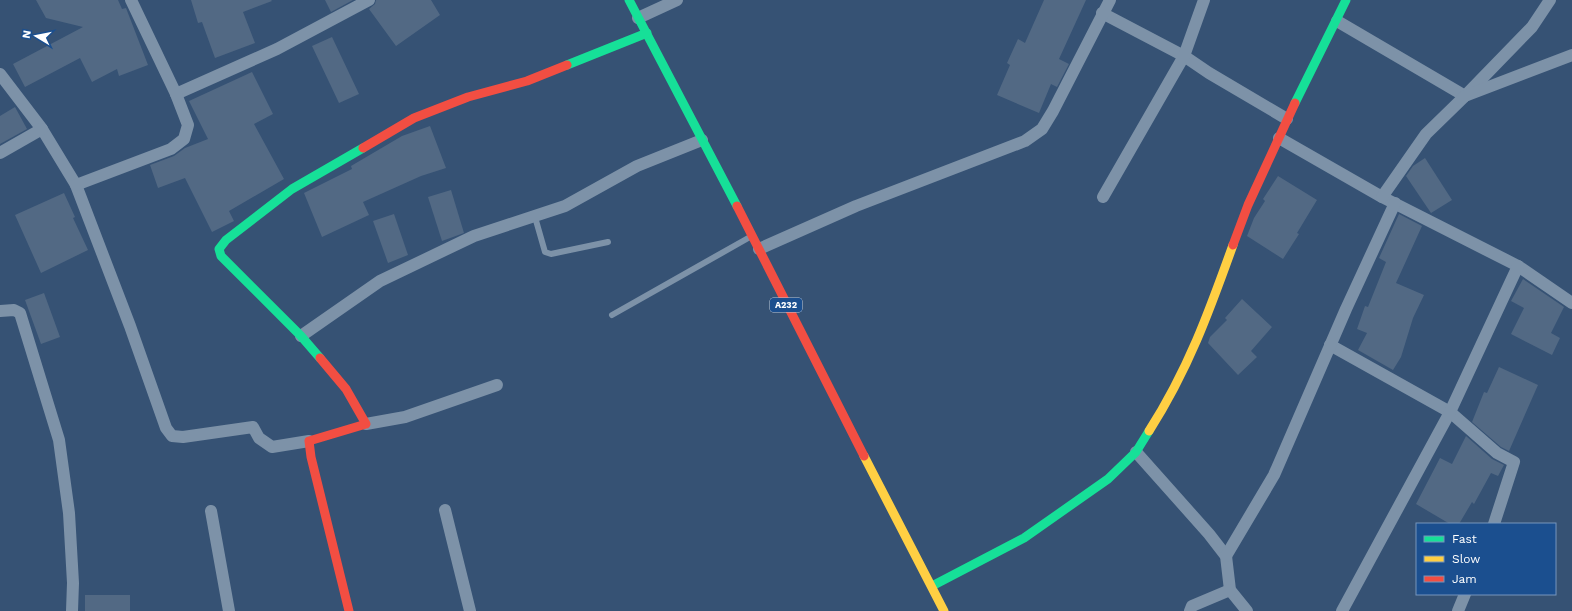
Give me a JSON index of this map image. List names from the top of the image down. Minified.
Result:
{"streets":{"street":["A232"]},"legend":["Fast","Slow","Jam"],"north":"left"}
